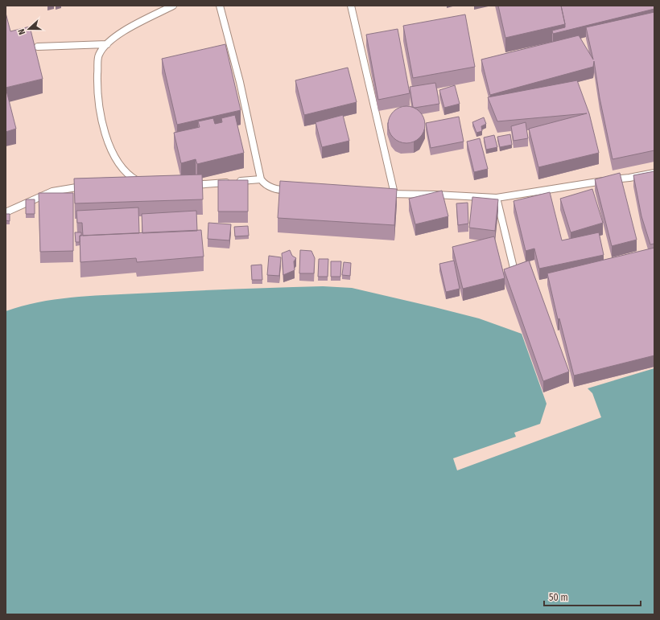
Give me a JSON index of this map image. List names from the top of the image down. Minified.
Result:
{"scale_bar":"50 m","north":"left"}
